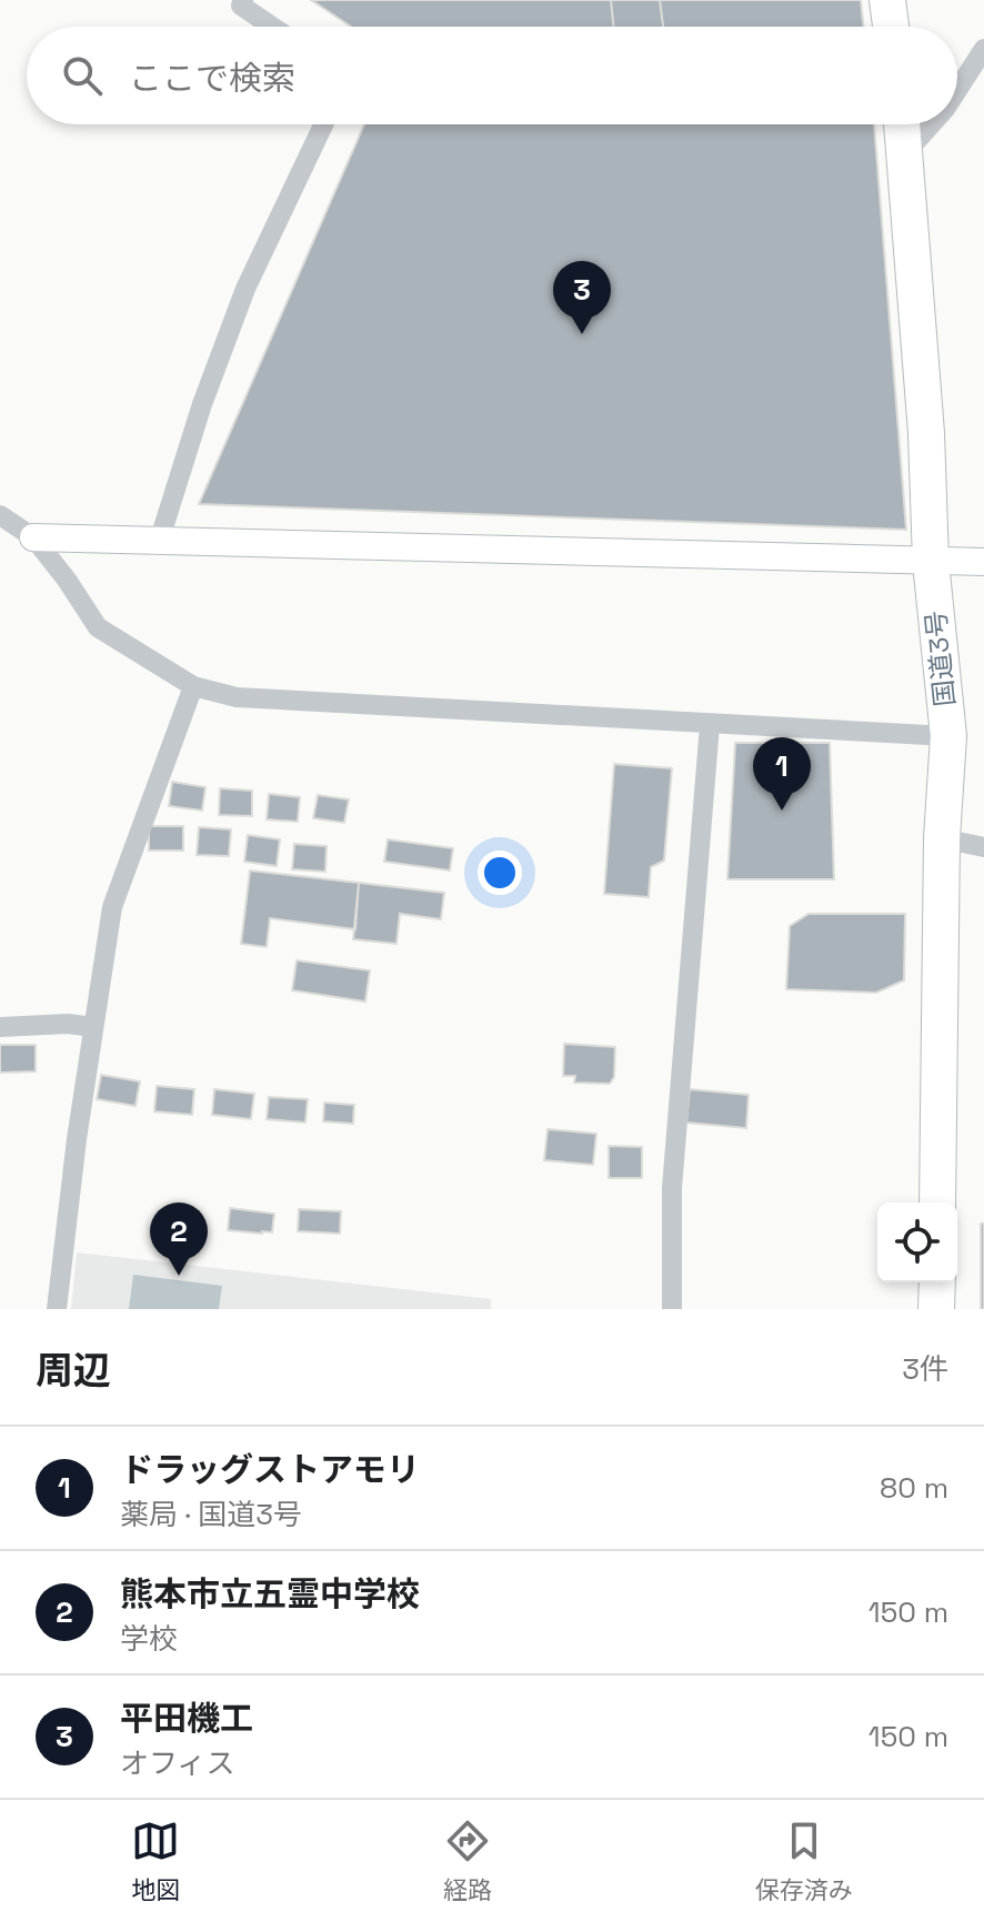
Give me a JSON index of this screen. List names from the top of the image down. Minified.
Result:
{"streets":{"highway":["国道3号"]},"page":{"search":"ここで検索","pins":["3","1","2"],"heading":["周辺","3件"],"list":[{"mark":"1","name":"ドラッグストアモリ","note":"薬局 · 国道3号","value":"80 m"},{"mark":"2","name":"熊本市立五霊中学校","note":"学校","value":"150 m"},{"mark":"3","name":"平田機工","note":"オフィス","value":"150 m"}],"nav":["地図","経路","保存済み"]}}
